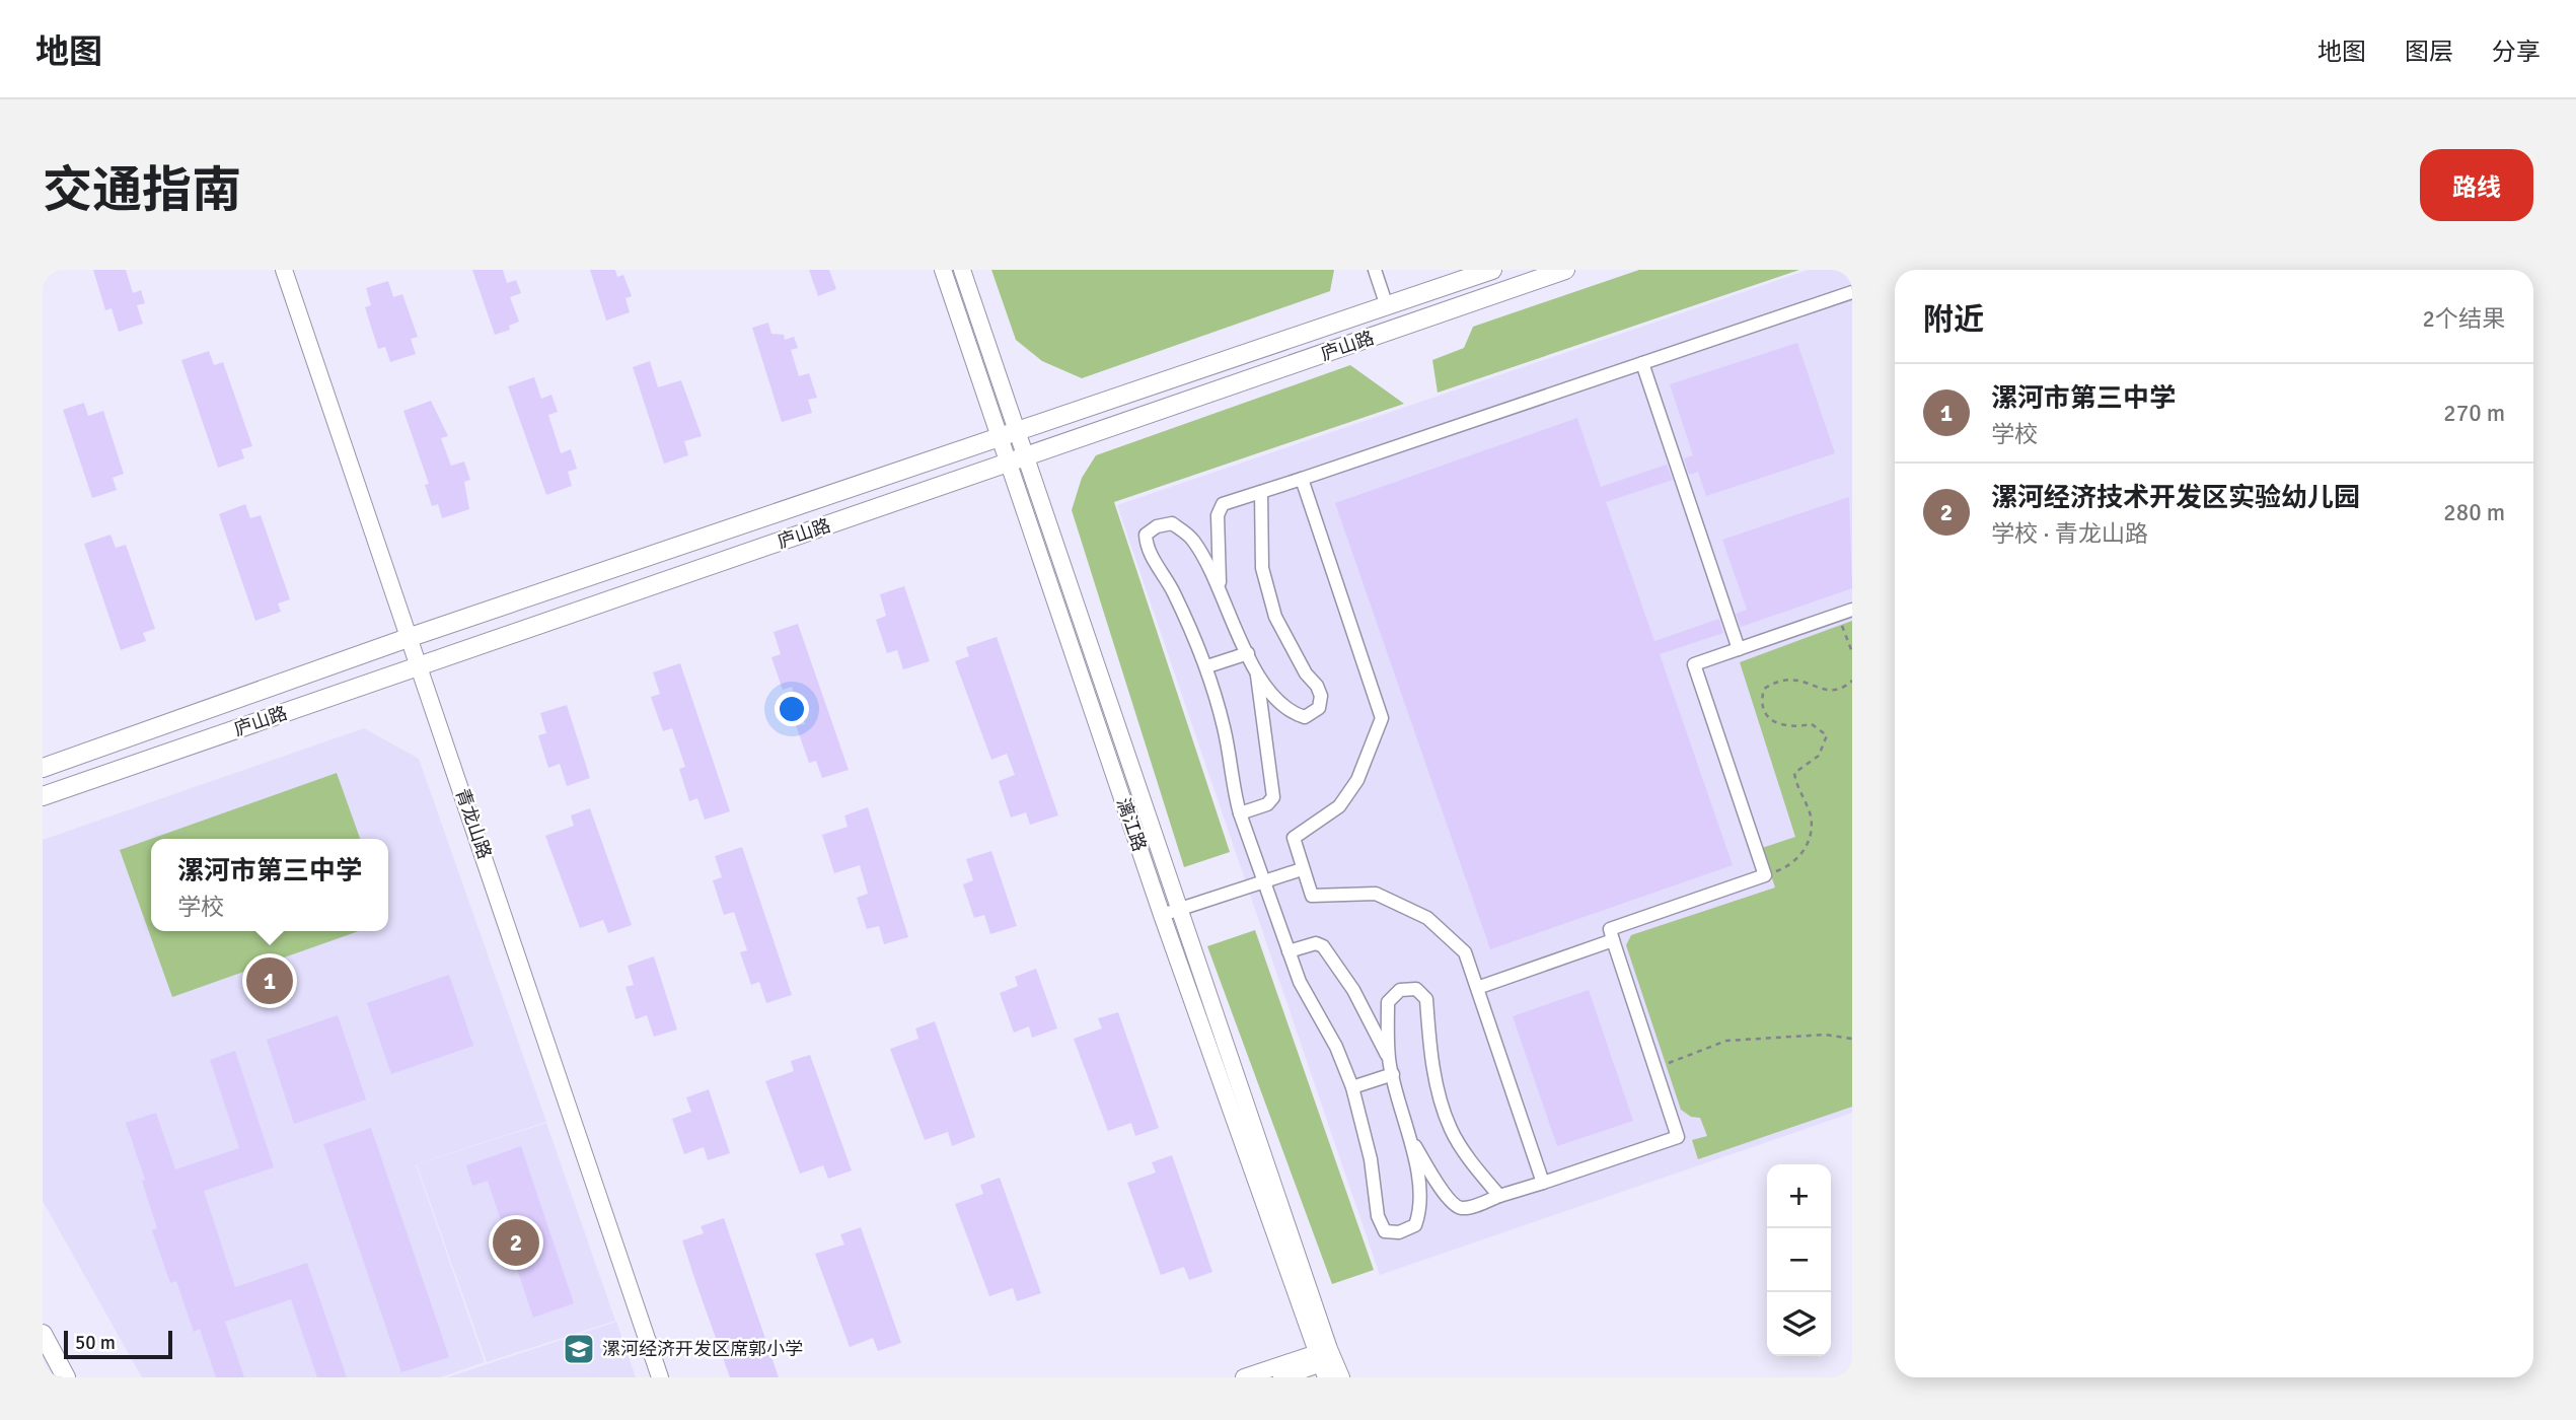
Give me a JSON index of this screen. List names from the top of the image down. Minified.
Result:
{"streets":{"main road":["庐山路"],"street":["青龙山路","漓江路"]},"crossings":[["庐山路","青龙山路"],["庐山路","漓江路"]],"places":{"school or university":["漯河经济开发区席郭小学"]},"scale_bar":"50 m","page":{"header":"地图","nav":["地图","图层","分享"],"title":"交通指南","buttons":"路线","heading":["附近","2个结果"],"list":[{"mark":"1","name":"漯河市第三中学","note":"学校","value":"270 m"},{"mark":"2","name":"漯河经济技术开发区实验幼儿园","note":"学校 · 青龙山路","value":"280 m"}],"popup":["漯河市第三中学","学校"],"pins":["1","2"],"map_buttons":["+","−"],"scale":"50 m"}}
